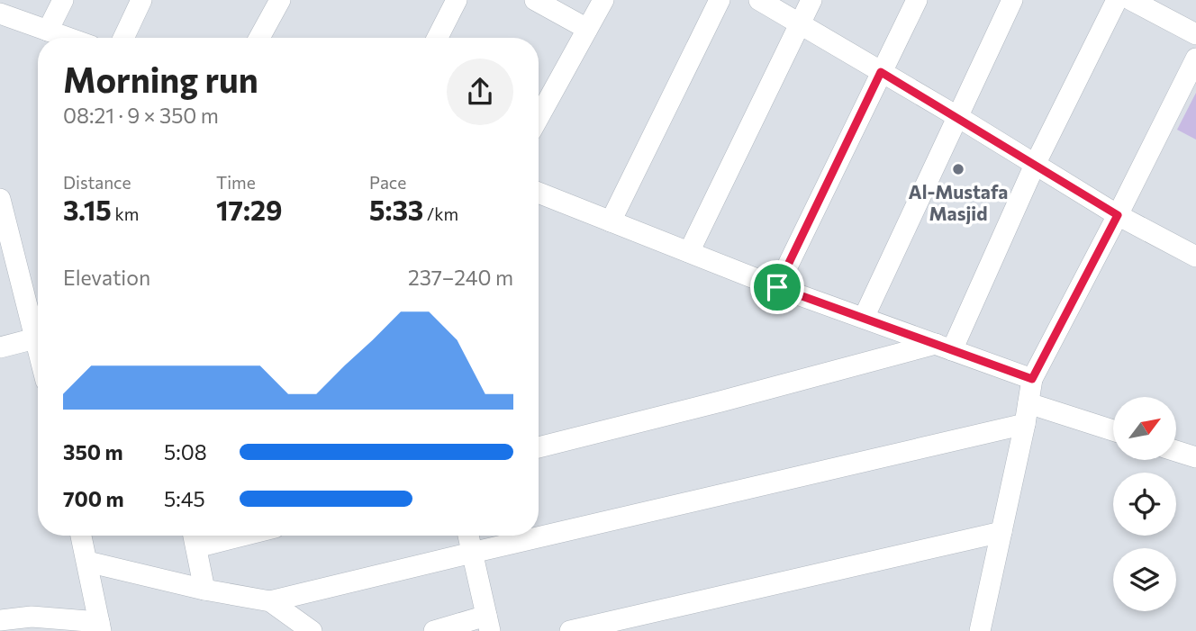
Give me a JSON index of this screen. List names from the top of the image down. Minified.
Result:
{"places":["Al-Mustafa Masjid"],"north":"top right","page":{"heading":["Morning run","08:21 · 9 × 350 m"],"stats":[["Distance","3.15 km"],["Time","17:29"],["Pace","5:33 /km"]],"chart":["Elevation","237–240 m"],"list":[{"name":"350 m","note":"5:08"},{"name":"700 m","note":"5:45"}]}}
